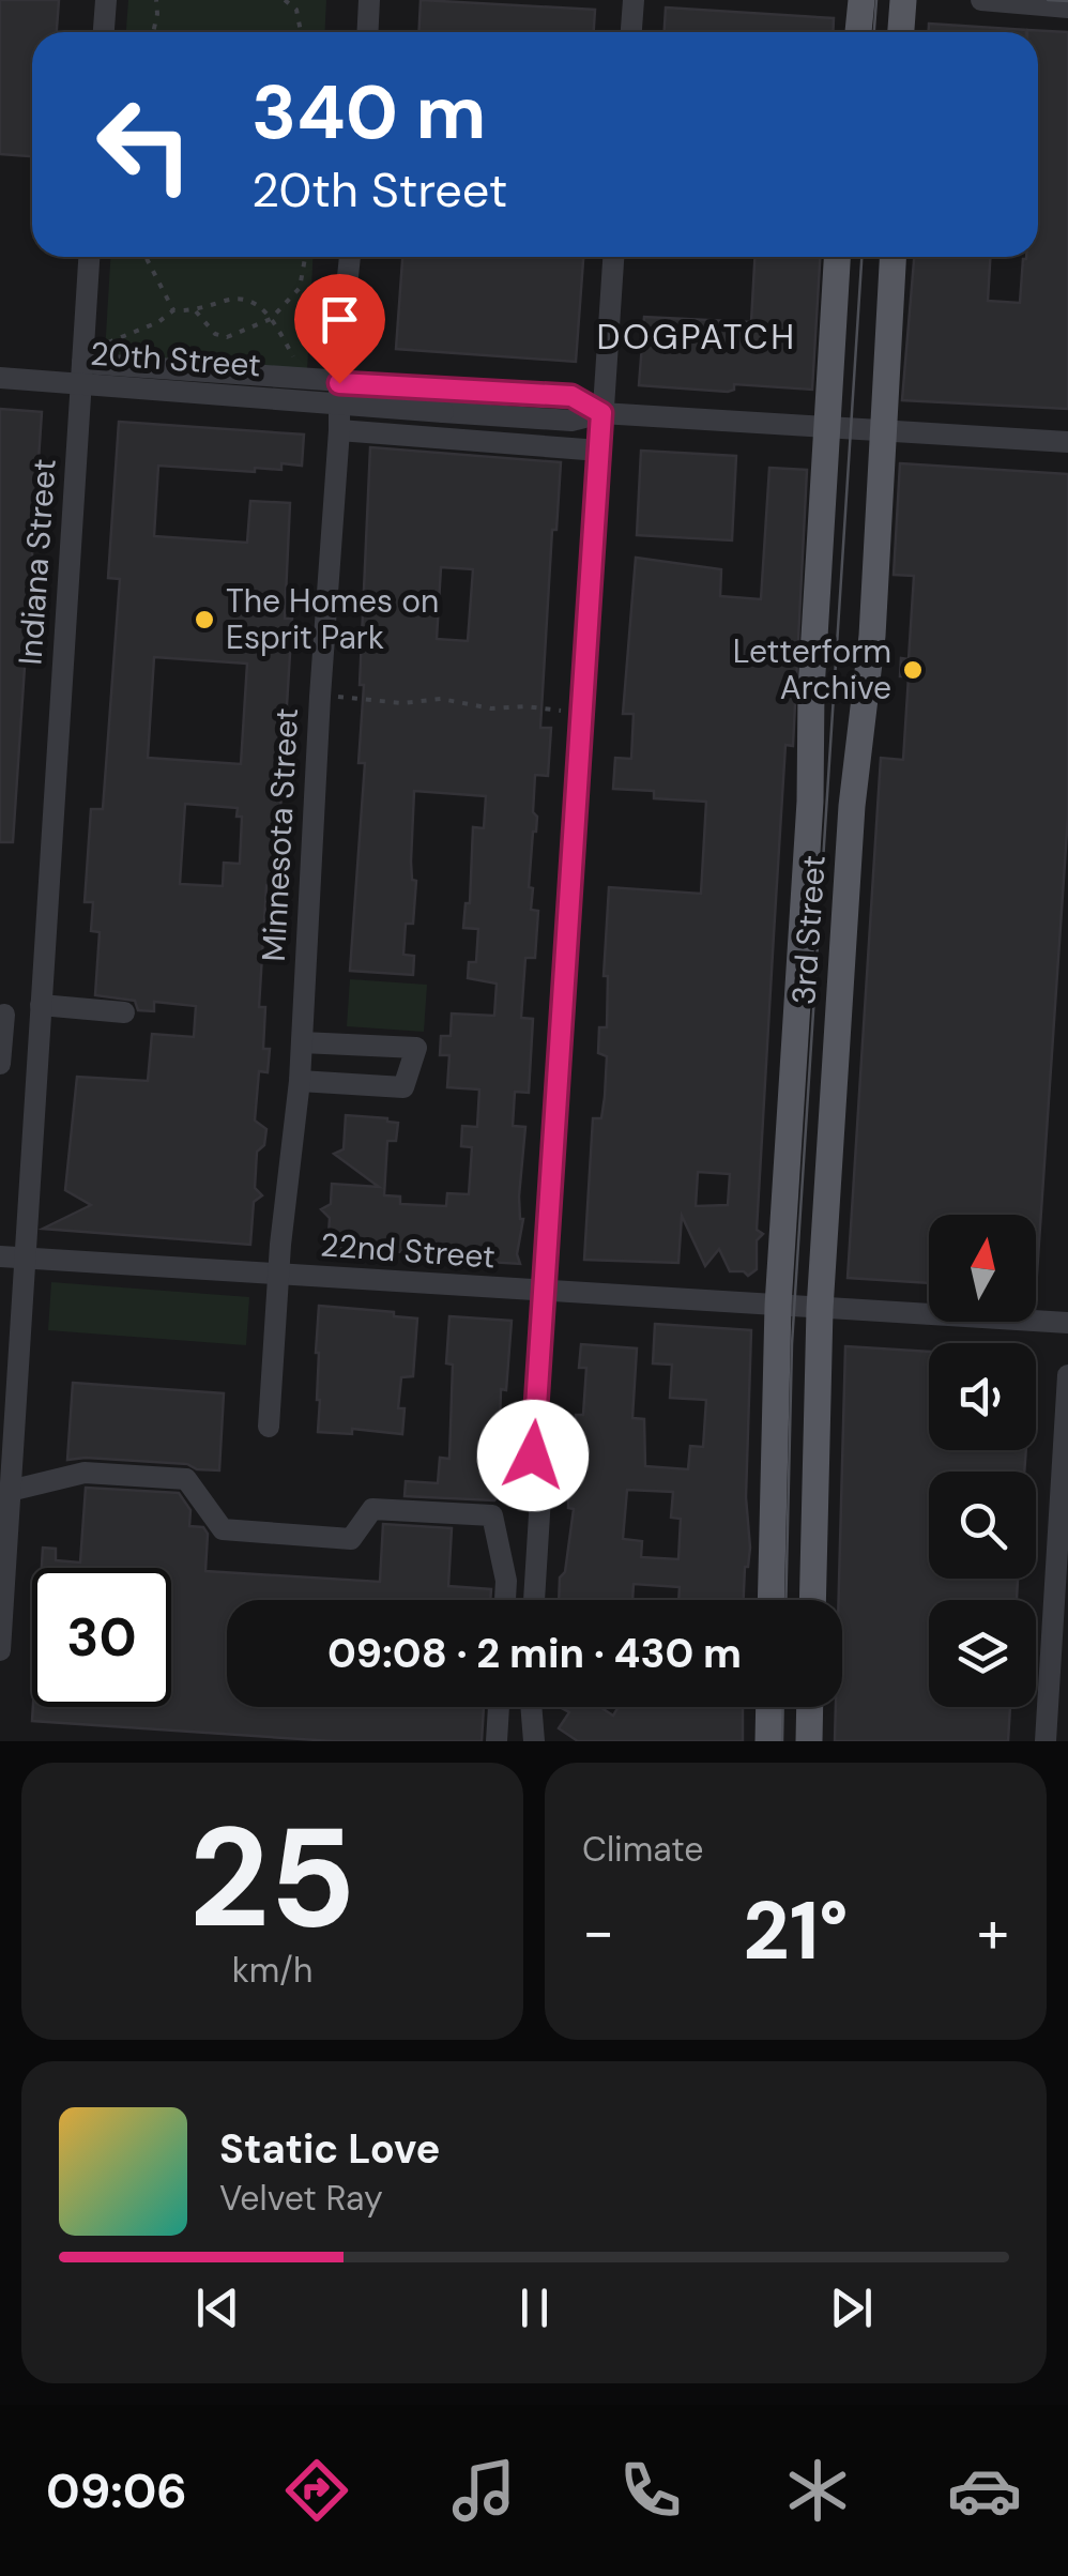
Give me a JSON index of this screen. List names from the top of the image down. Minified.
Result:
{"streets":{"main road":["3rd Street"],"street":["20th Street","Indiana Street","Minnesota Street","22nd Street"]},"crossings":[["20th Street","Indiana Street"],["20th Street","Minnesota Street"],["20th Street","3rd Street"],["Indiana Street","22nd Street"],["Minnesota Street","22nd Street"],["3rd Street","22nd Street"]],"districts":["DOGPATCH"],"places":["The Homes on Esprit Park","Letterform Archive"],"north":"top","page":{"turn":["340 m","20th Street"],"limit":"30","trip":"09:08 · 2 min · 430 m","tile":[["25","km/h"],"Climate"],"heat":["−","21°","+"],"song":["Static Love","Velvet Ray"],"tabs":"09:06"}}
